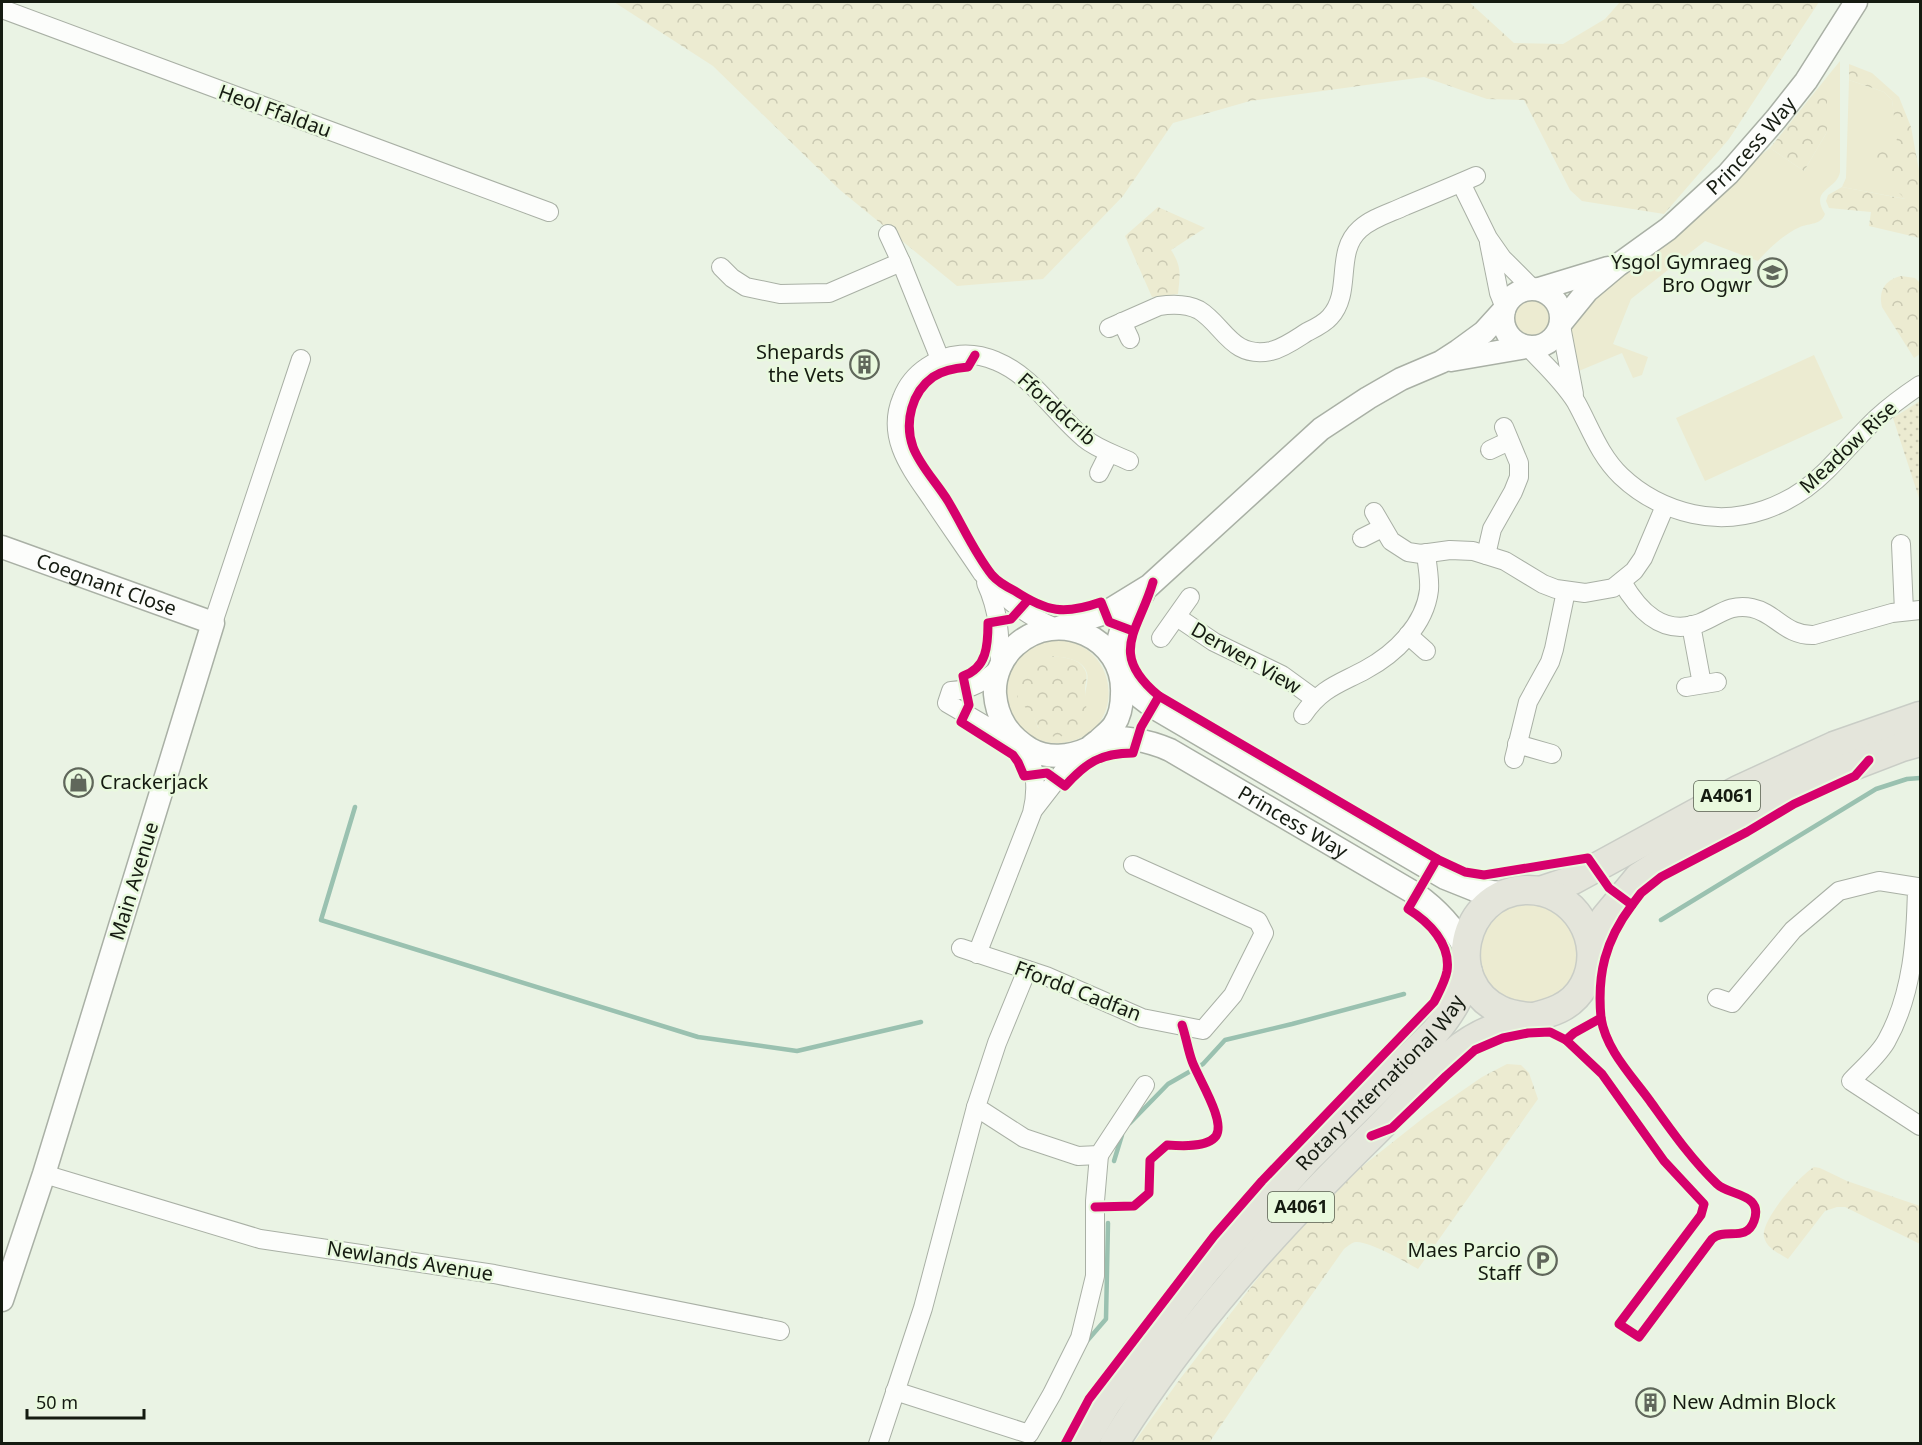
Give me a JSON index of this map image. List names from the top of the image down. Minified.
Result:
{"streets":{"main road":["A4061","Rotary International Way"],"street":["Heol Ffaldau","Princess Way","Fforddcrib","Meadow Rise","Coegnant Close","Derwen View","Main Avenue","Ffordd Cadfan","Newlands Avenue"]},"crossings":[["Princess Way","Fforddcrib"],["Princess Way","Meadow Rise"],["Princess Way","A4061"],["Princess Way","Ffordd Cadfan"],["Princess Way","Rotary International Way"],["Fforddcrib","Ffordd Cadfan"],["Coegnant Close","Main Avenue"],["A4061","Rotary International Way"],["Main Avenue","Newlands Avenue"]],"places":{"school or university":["Ysgol Gymraeg Bro Ogwr"],"building":["Shepards the Vets","New Admin Block"],"shop":["Crackerjack"],"parking":["Maes Parcio Staff"]},"scale_bar":"50 m"}
